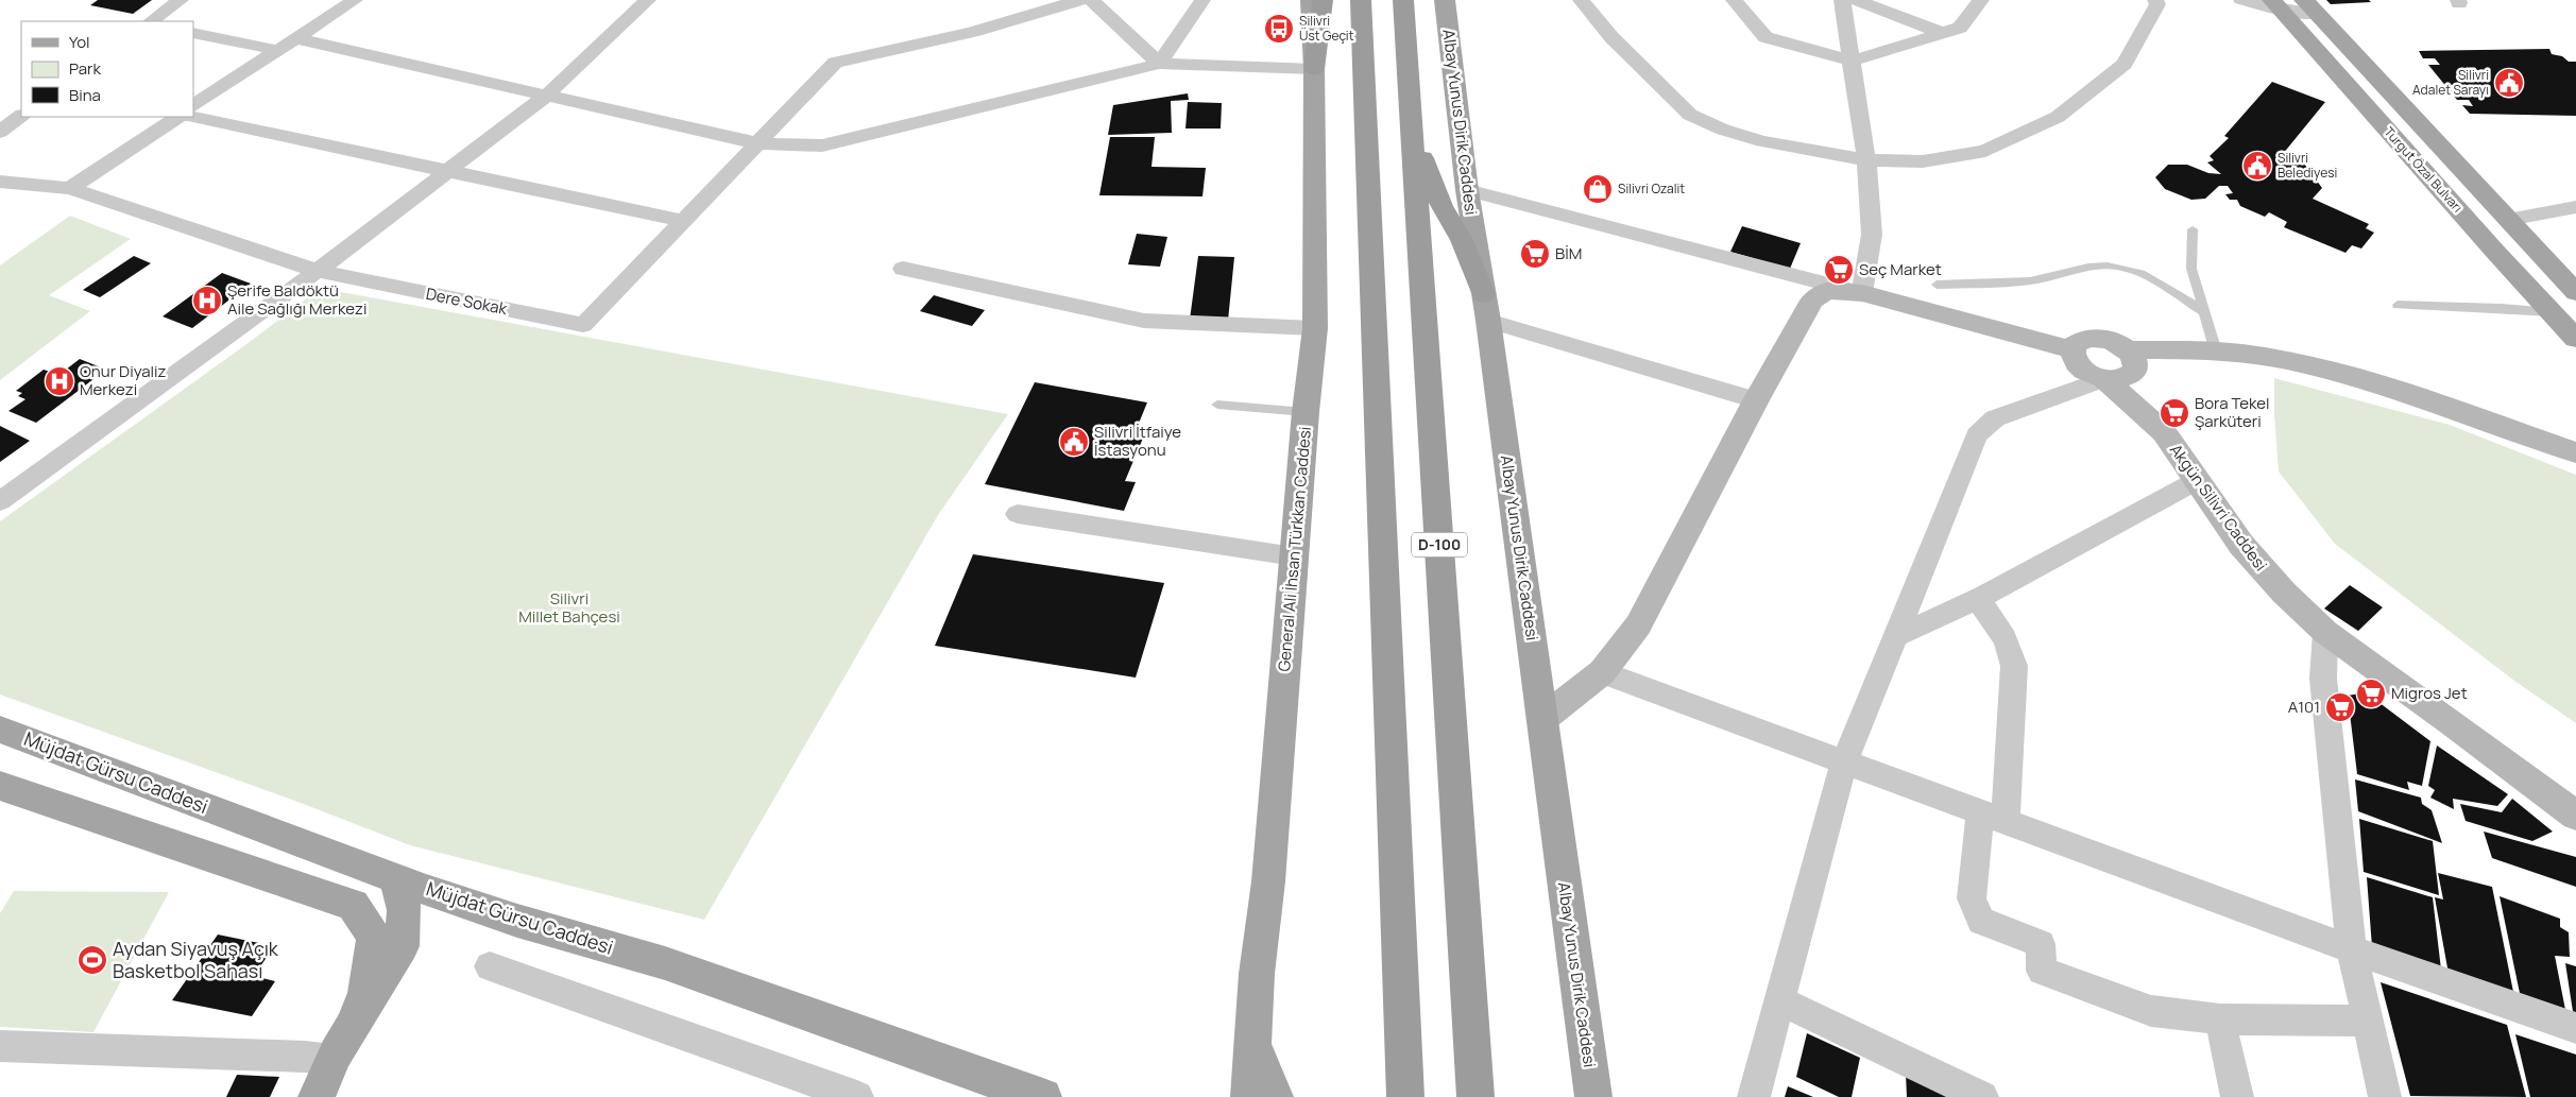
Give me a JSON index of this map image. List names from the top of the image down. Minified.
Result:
{"streets":{"highway":["D-100"],"main road":["Albay Yunus Dirik Caddesi","Turgut Özal Bulvarı","Akgün Silivri Caddesi","General Ali İhsan Türkkan Caddesi","Müjdat Gürsu Caddesi"],"street":["Dere Sokak"]},"parks":["Silivri Millet Bahçesi"],"places":{"bus stop":["Silivri Üst Geçit"],"public building":["Silivri Adalet Sarayı","Silivri Belediyesi","Silivri İtfaiye İstasyonu"],"shop":["Silivri Ozalit"],"supermarket":["BİM","Seç Market","Bora Tekel Şarküteri","Migros Jet","A101"],"hospital":["Şerife Baldöktü Aile Sağlığı Merkezi","Onur Diyaliz Merkezi"],"sports":["Aydan Siyavuş Açık Basketbol Sahası"]},"legend":["Yol","Park","Bina"]}
